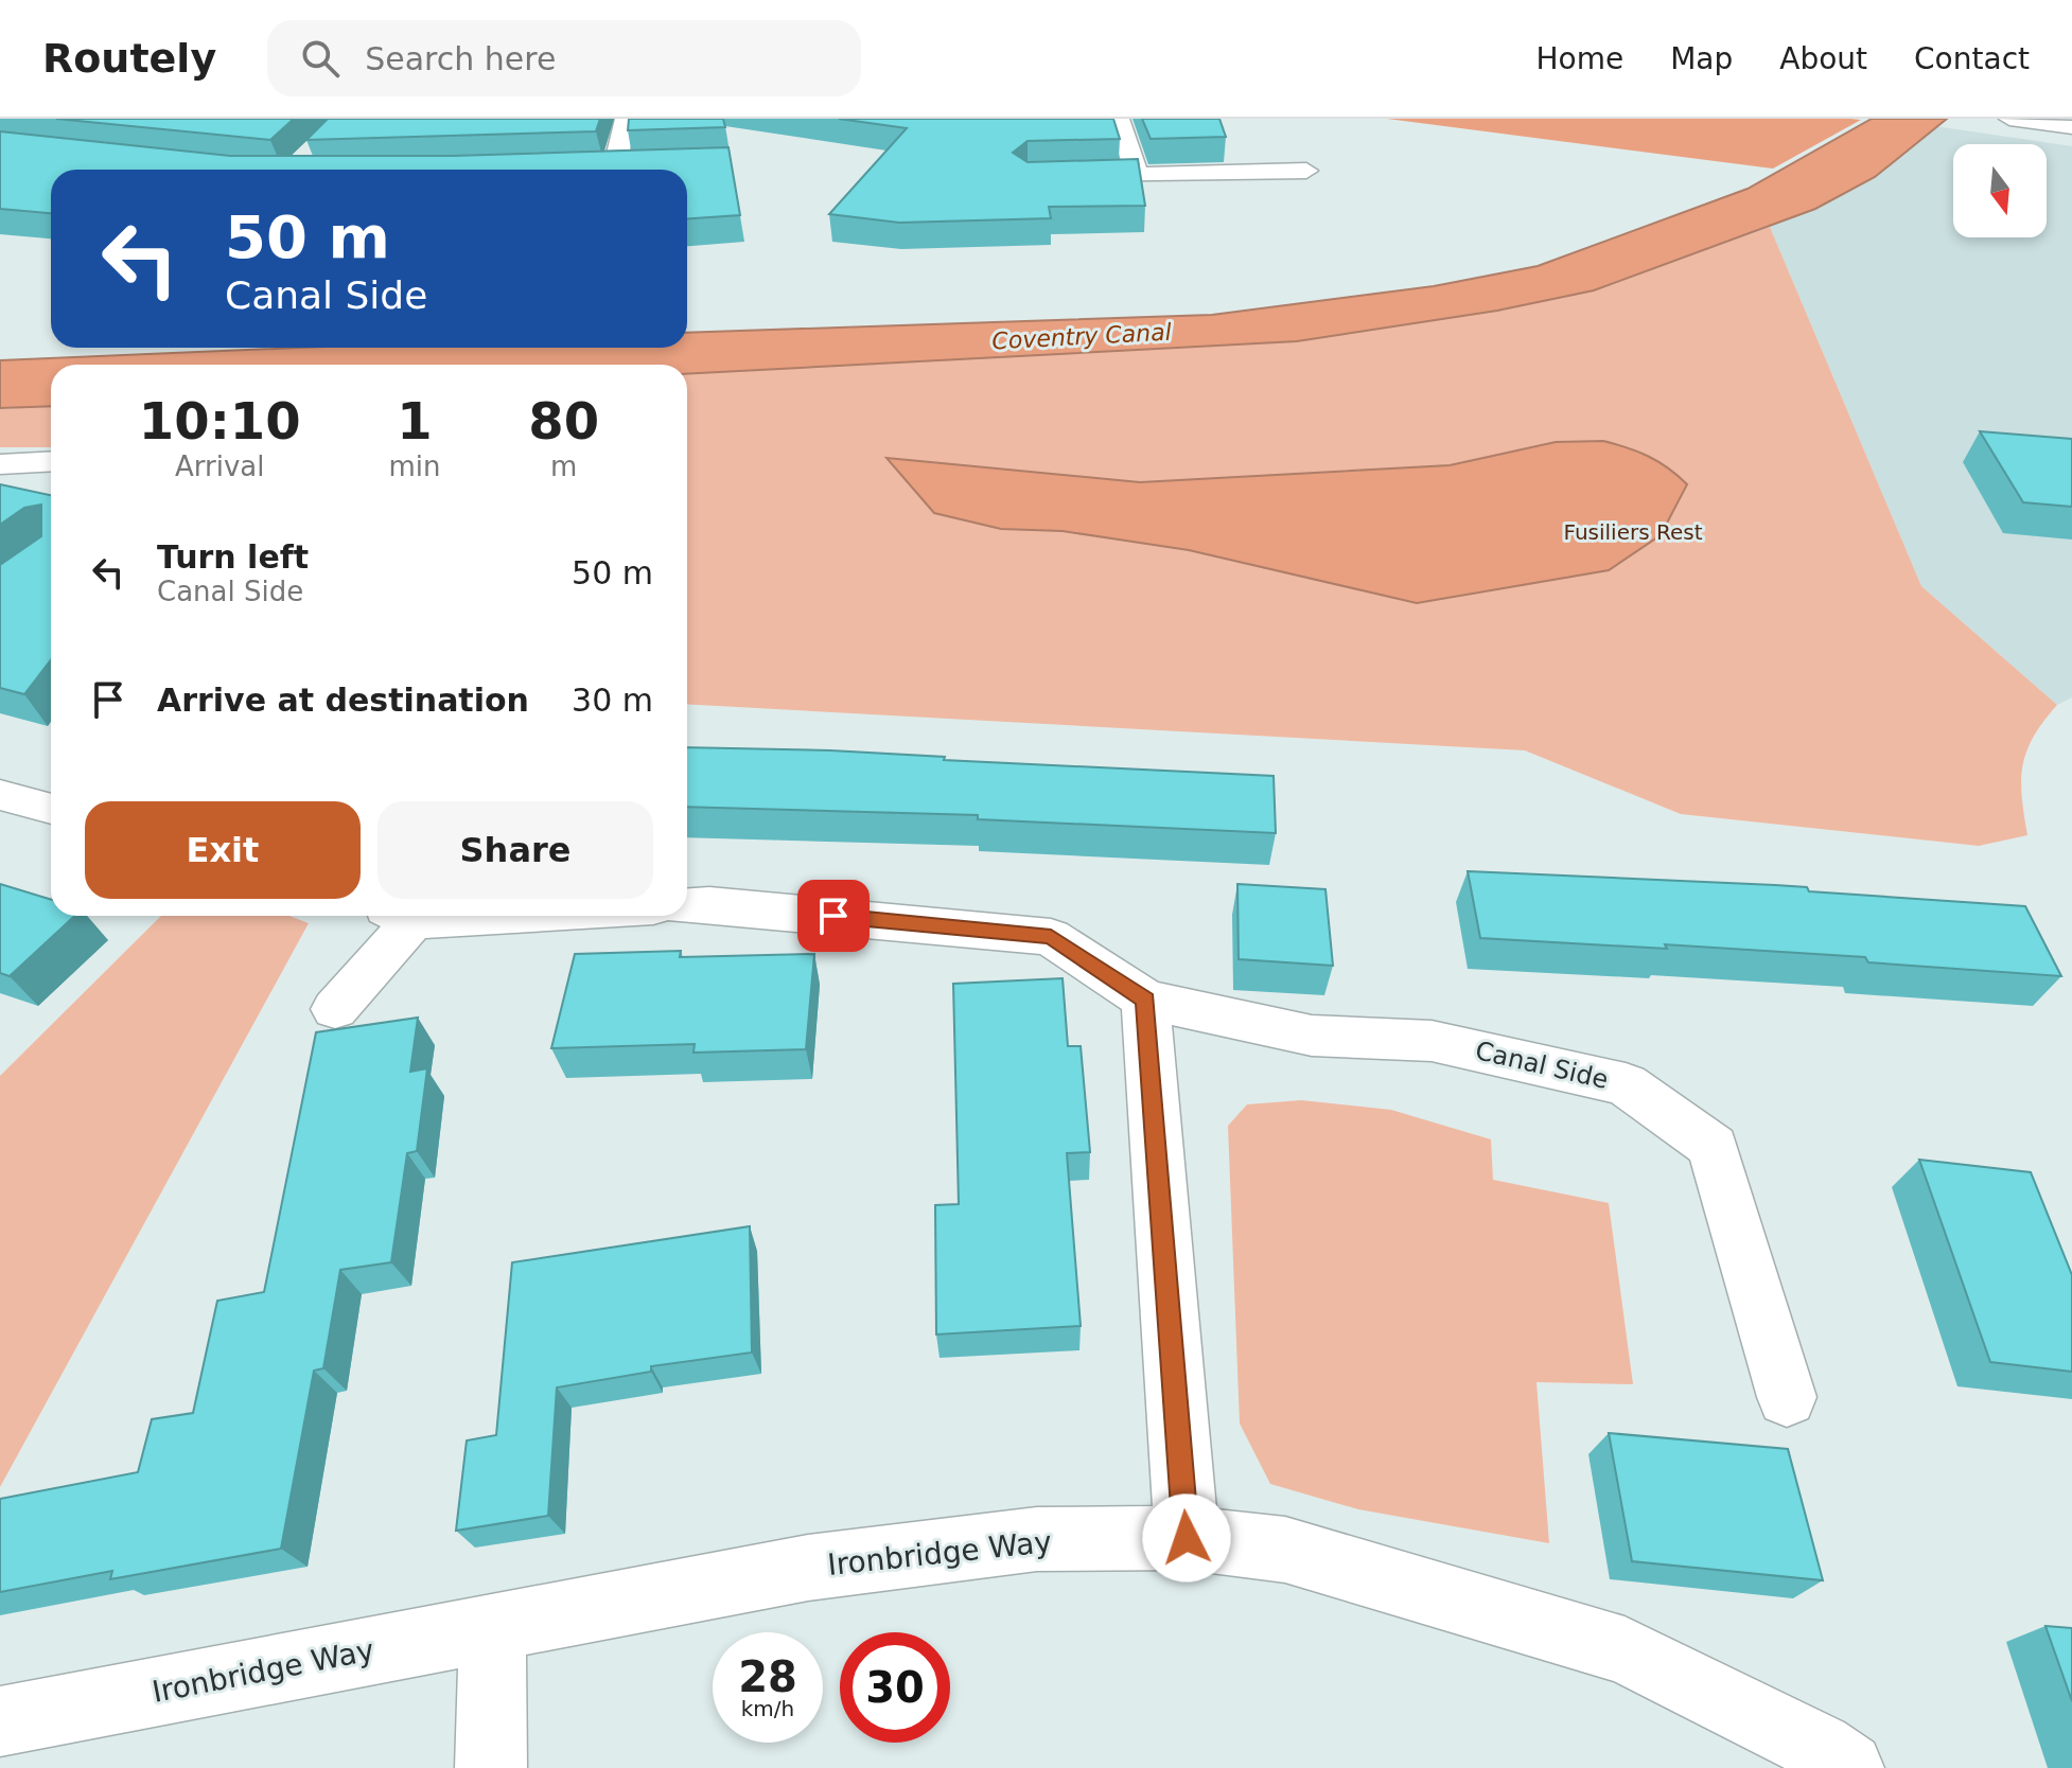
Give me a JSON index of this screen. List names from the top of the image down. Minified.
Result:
{"streets":{"main road":["Canal Side","Ironbridge Way"]},"water":["Coventry Canal"],"parks":["Fusiliers Rest"],"north":"bottom","page":{"header":"Routely","search":"Search here","nav":["Home","Map","About","Contact"],"turn":["50 m","Canal Side"],"eta":["10:10","Arrival","1","min","80","m"],"list":[{"name":"Turn left","note":"Canal Side","value":"50 m"},{"name":"Arrive at destination","value":"30 m"}],"buttons":["Exit","Share"],"speed":"28 km/h","limit":"30"}}
